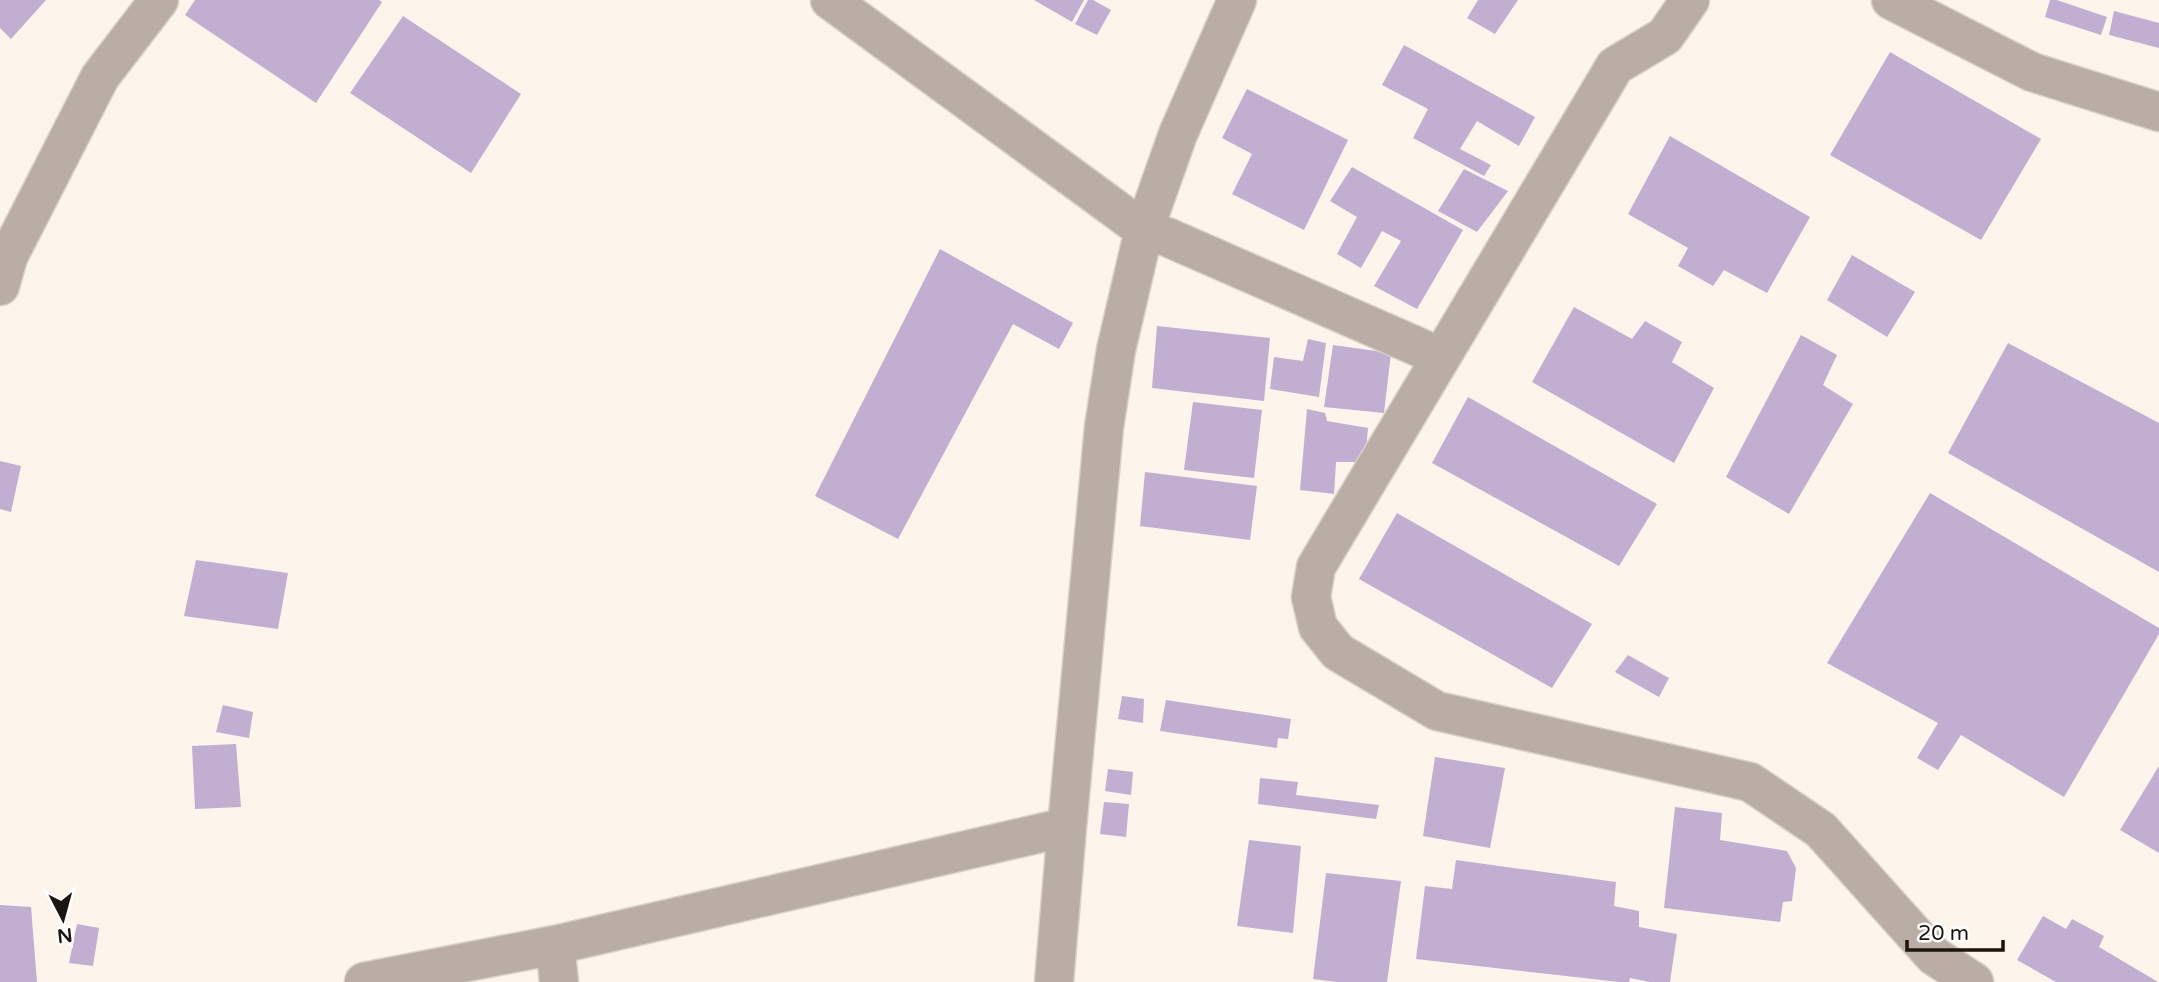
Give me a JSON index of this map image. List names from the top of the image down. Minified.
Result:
{"scale_bar":"20 m","north":"bottom"}
